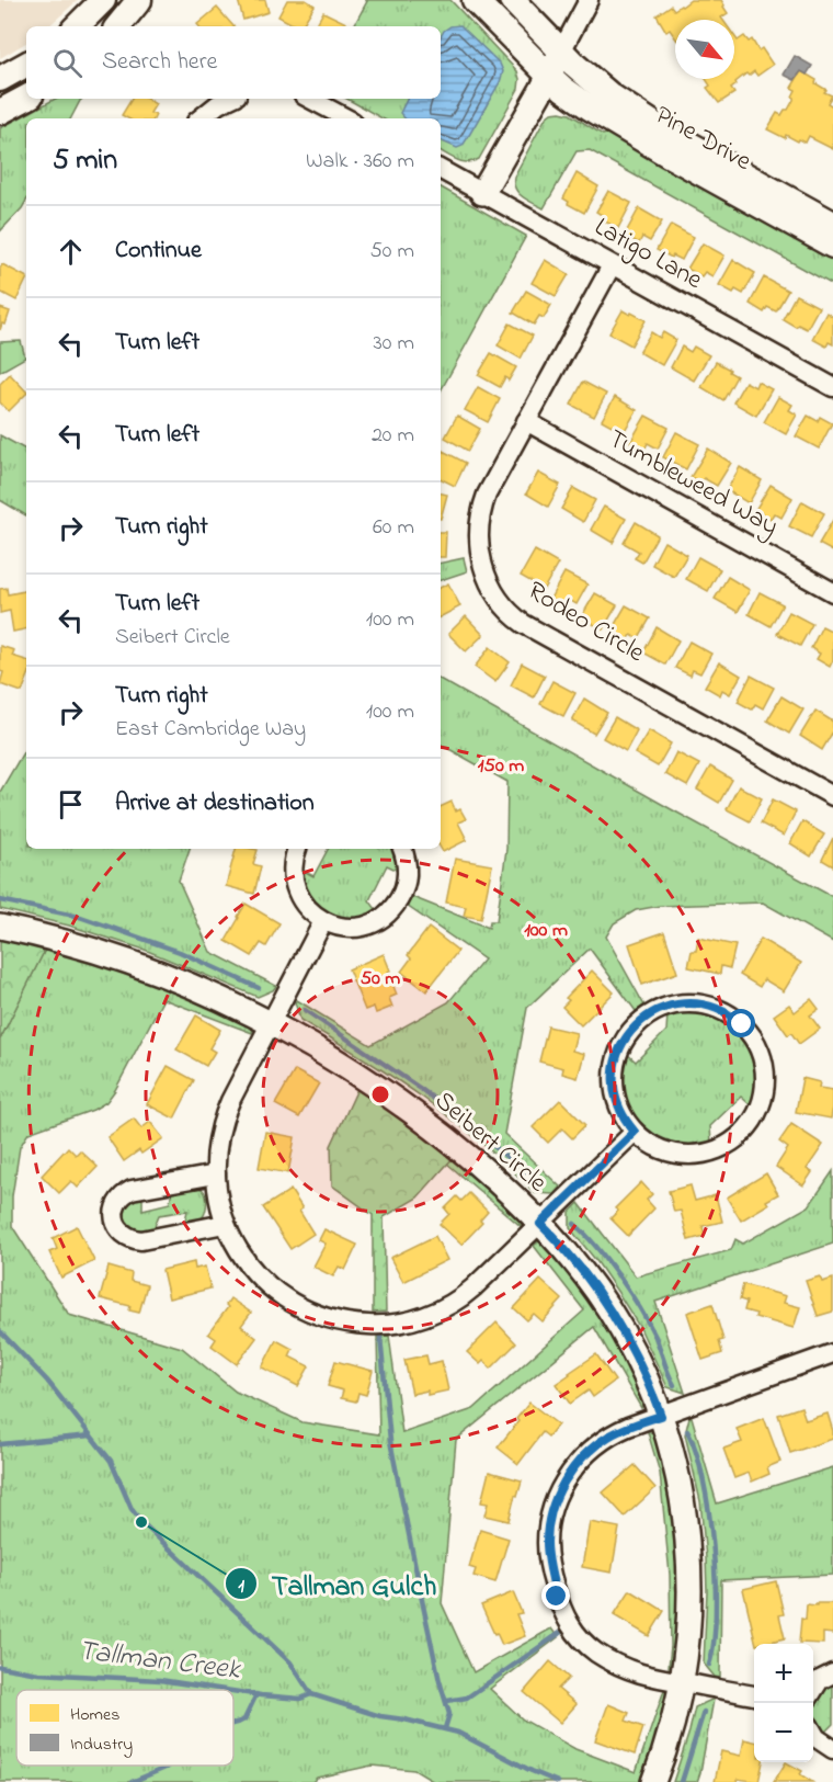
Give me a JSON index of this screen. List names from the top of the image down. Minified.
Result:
{"streets":{"main road":["Pine Drive"],"street":["Latigo Lane","Tumbleweed Way","Rodeo Circle","Seibert Circle"]},"crossings":[["Latigo Lane","Rodeo Circle"],["Tumbleweed Way","Rodeo Circle"]],"water":["Tallman Creek"],"places":["Tallman Gulch"],"legend":["Homes","Industry"],"north":"bottom right","page":{"search":"Search here","heading":["5 min","Walk · 360 m"],"list":[["Continue","50 m"],["Turn left","30 m"],["Turn left","20 m"],["Turn right","60 m"],["Turn left","Seibert Circle","100 m"],["Turn right","East Cambridge Way","100 m"],"Arrive at destination"],"map_buttons":["+","−"]},"rings":["150 m","100 m","50 m"]}
